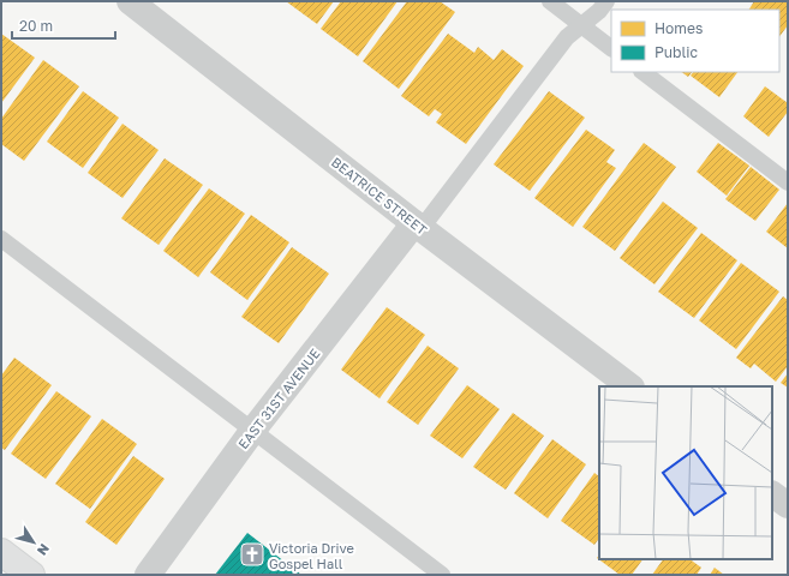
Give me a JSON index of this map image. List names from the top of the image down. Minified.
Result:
{"streets":{"street":["BEATRICE STREET","EAST 31ST AVENUE"]},"crossings":[["BEATRICE STREET","EAST 31ST AVENUE"]],"places":{"church":["Victoria Drive Gospel Hall"]},"legend":["Homes","Public"],"scale_bar":"20 m","north":"bottom right"}
